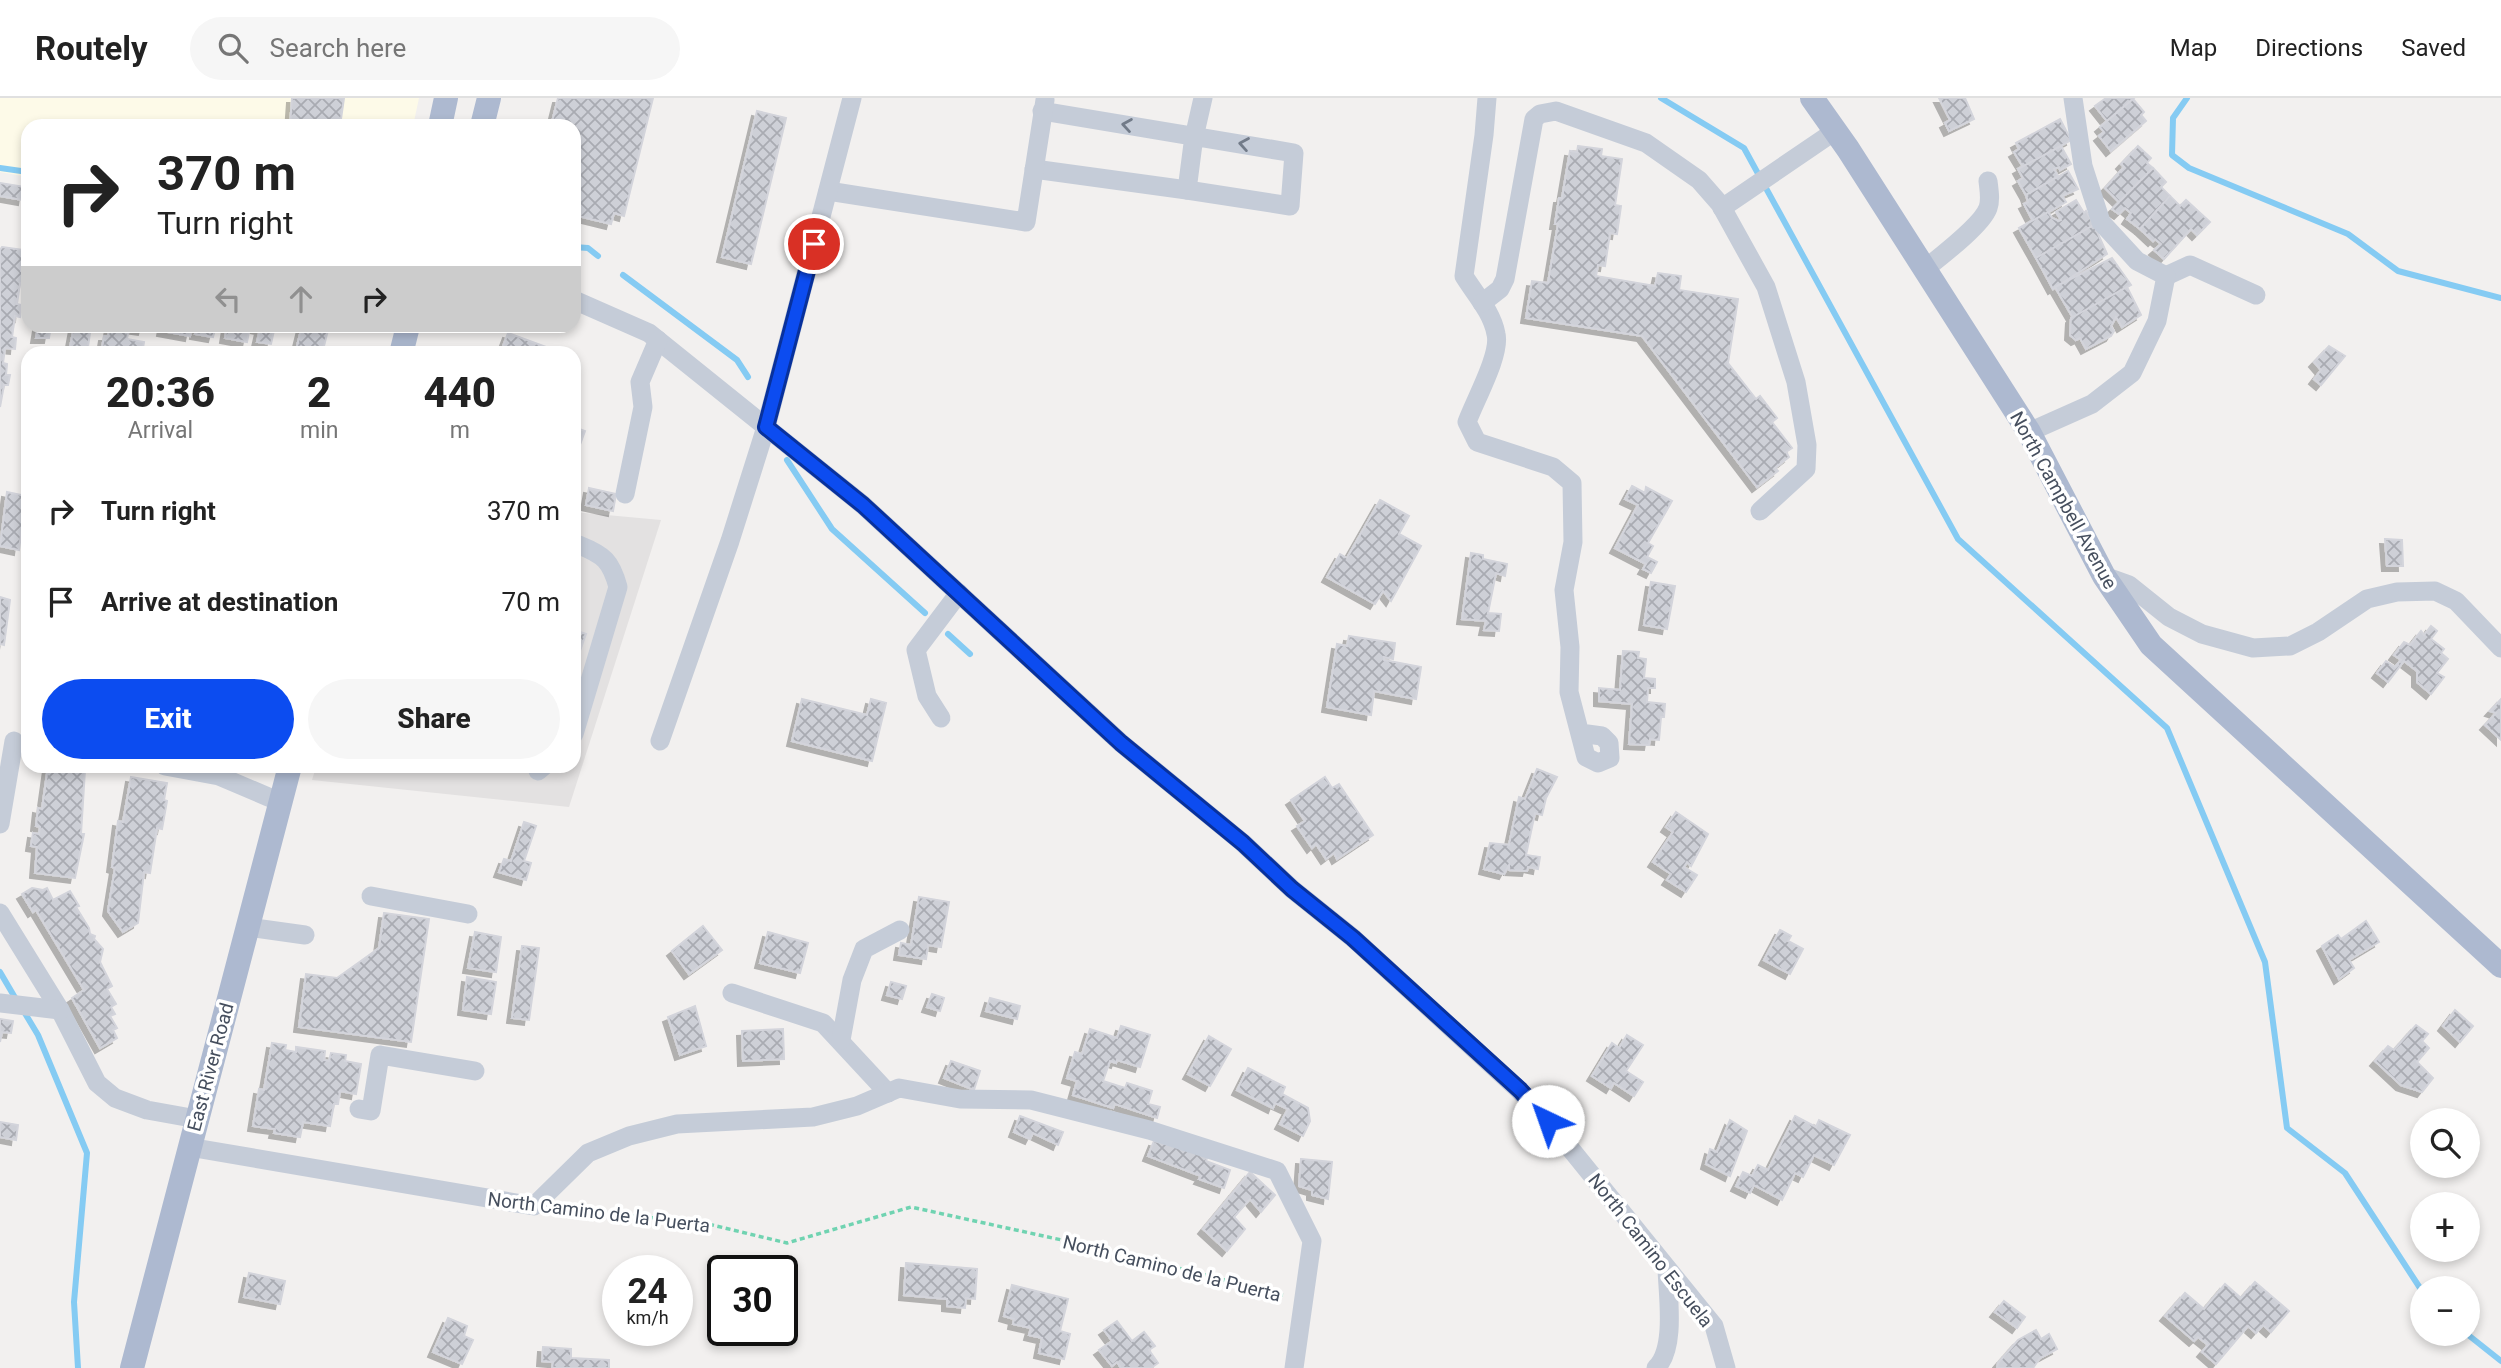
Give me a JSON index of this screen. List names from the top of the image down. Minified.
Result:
{"streets":{"main road":["North Campbell Avenue","East River Road"],"street":["North Camino de la Puerta","North Camino Escuela"]},"crossings":[["East River Road","North Camino de la Puerta"]],"page":{"header":"Routely","search":"Search here","nav":["Map","Directions","Saved"],"turn":["370 m","Turn right"],"eta":["20:36","Arrival","2","min","440","m"],"list":[{"name":"Turn right","value":"370 m"},{"name":"Arrive at destination","value":"70 m"}],"buttons":["Exit","Share"],"map_buttons":["+","−"],"speed":"24 km/h","limit":"30"}}
